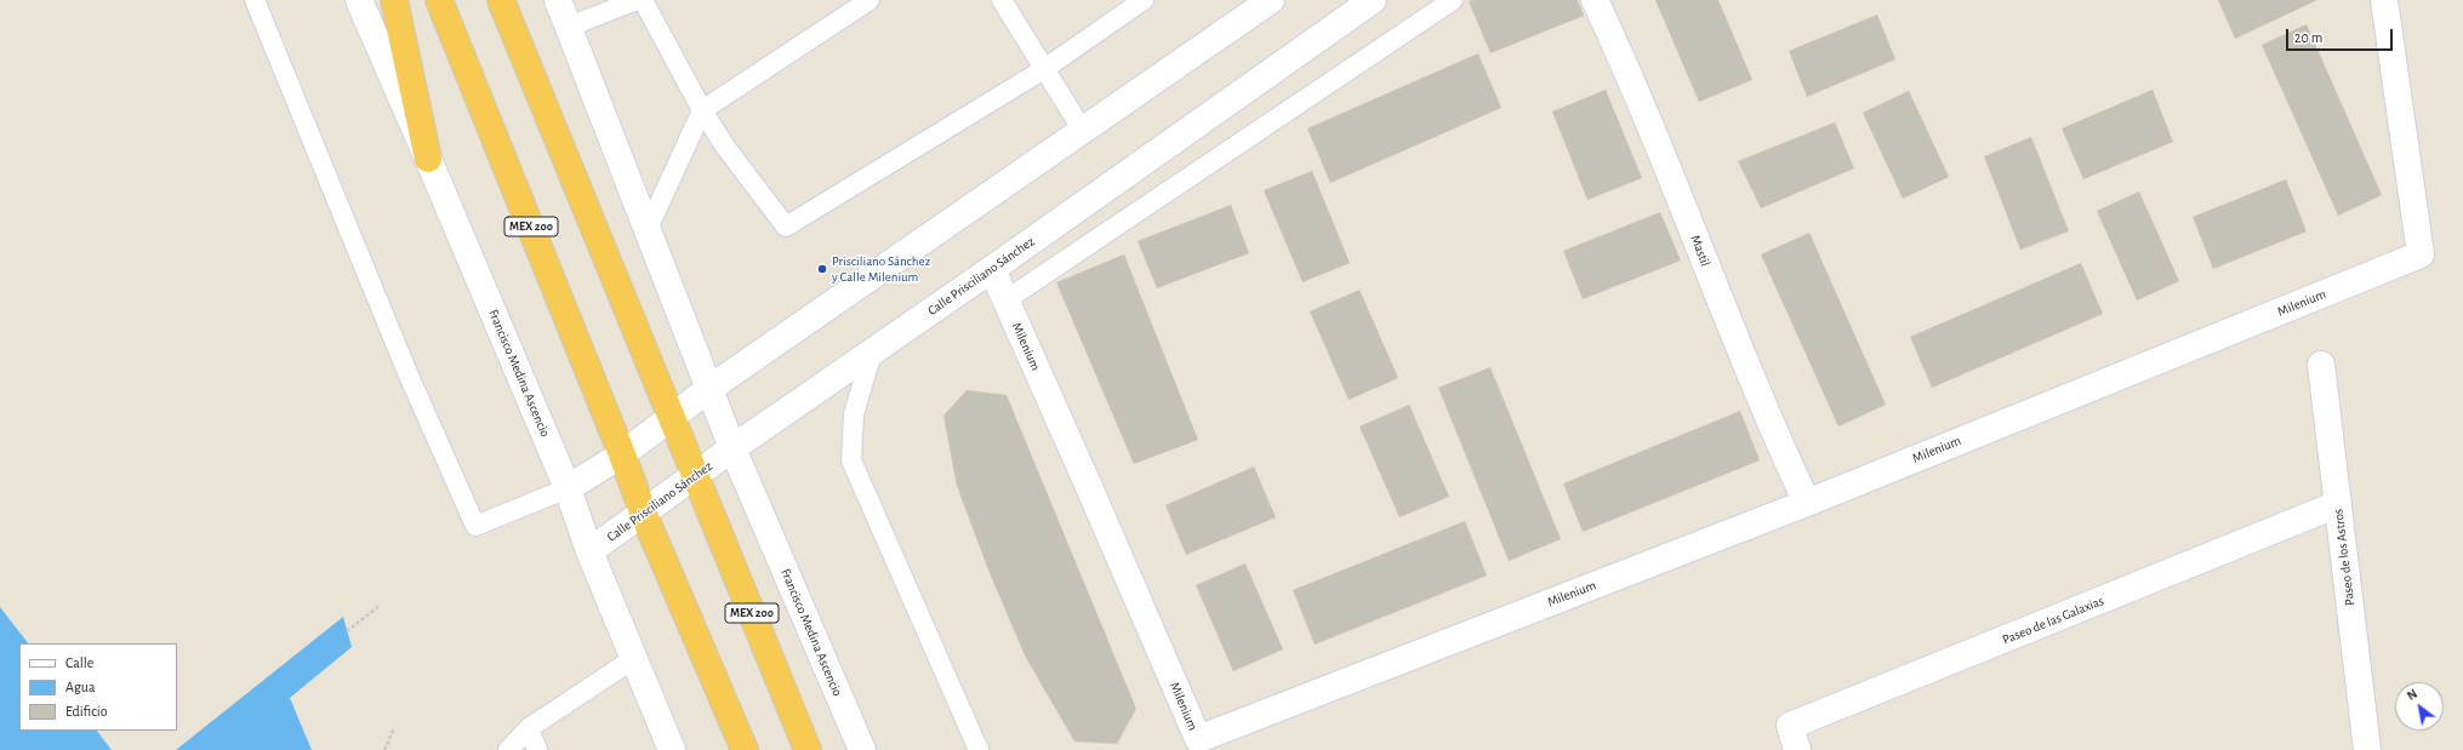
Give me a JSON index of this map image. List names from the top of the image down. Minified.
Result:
{"streets":{"highway":["MEX 200"],"street":["Mastil","Calle Prisciliano Sánchez","Milenium","Francisco Medina Ascencio","Paseo de los Astros","Paseo de las Galaxias"]},"crossings":[["MEX 200","Calle Prisciliano Sánchez"],["Mastil","Milenium"],["Calle Prisciliano Sánchez","Milenium"],["Calle Prisciliano Sánchez","Francisco Medina Ascencio"],["Paseo de los Astros","Paseo de las Galaxias"]],"places":["Prisciliano Sánchez y Calle Milenium"],"legend":["Calle","Agua","Edificio"],"scale_bar":"20 m","north":"top left"}
